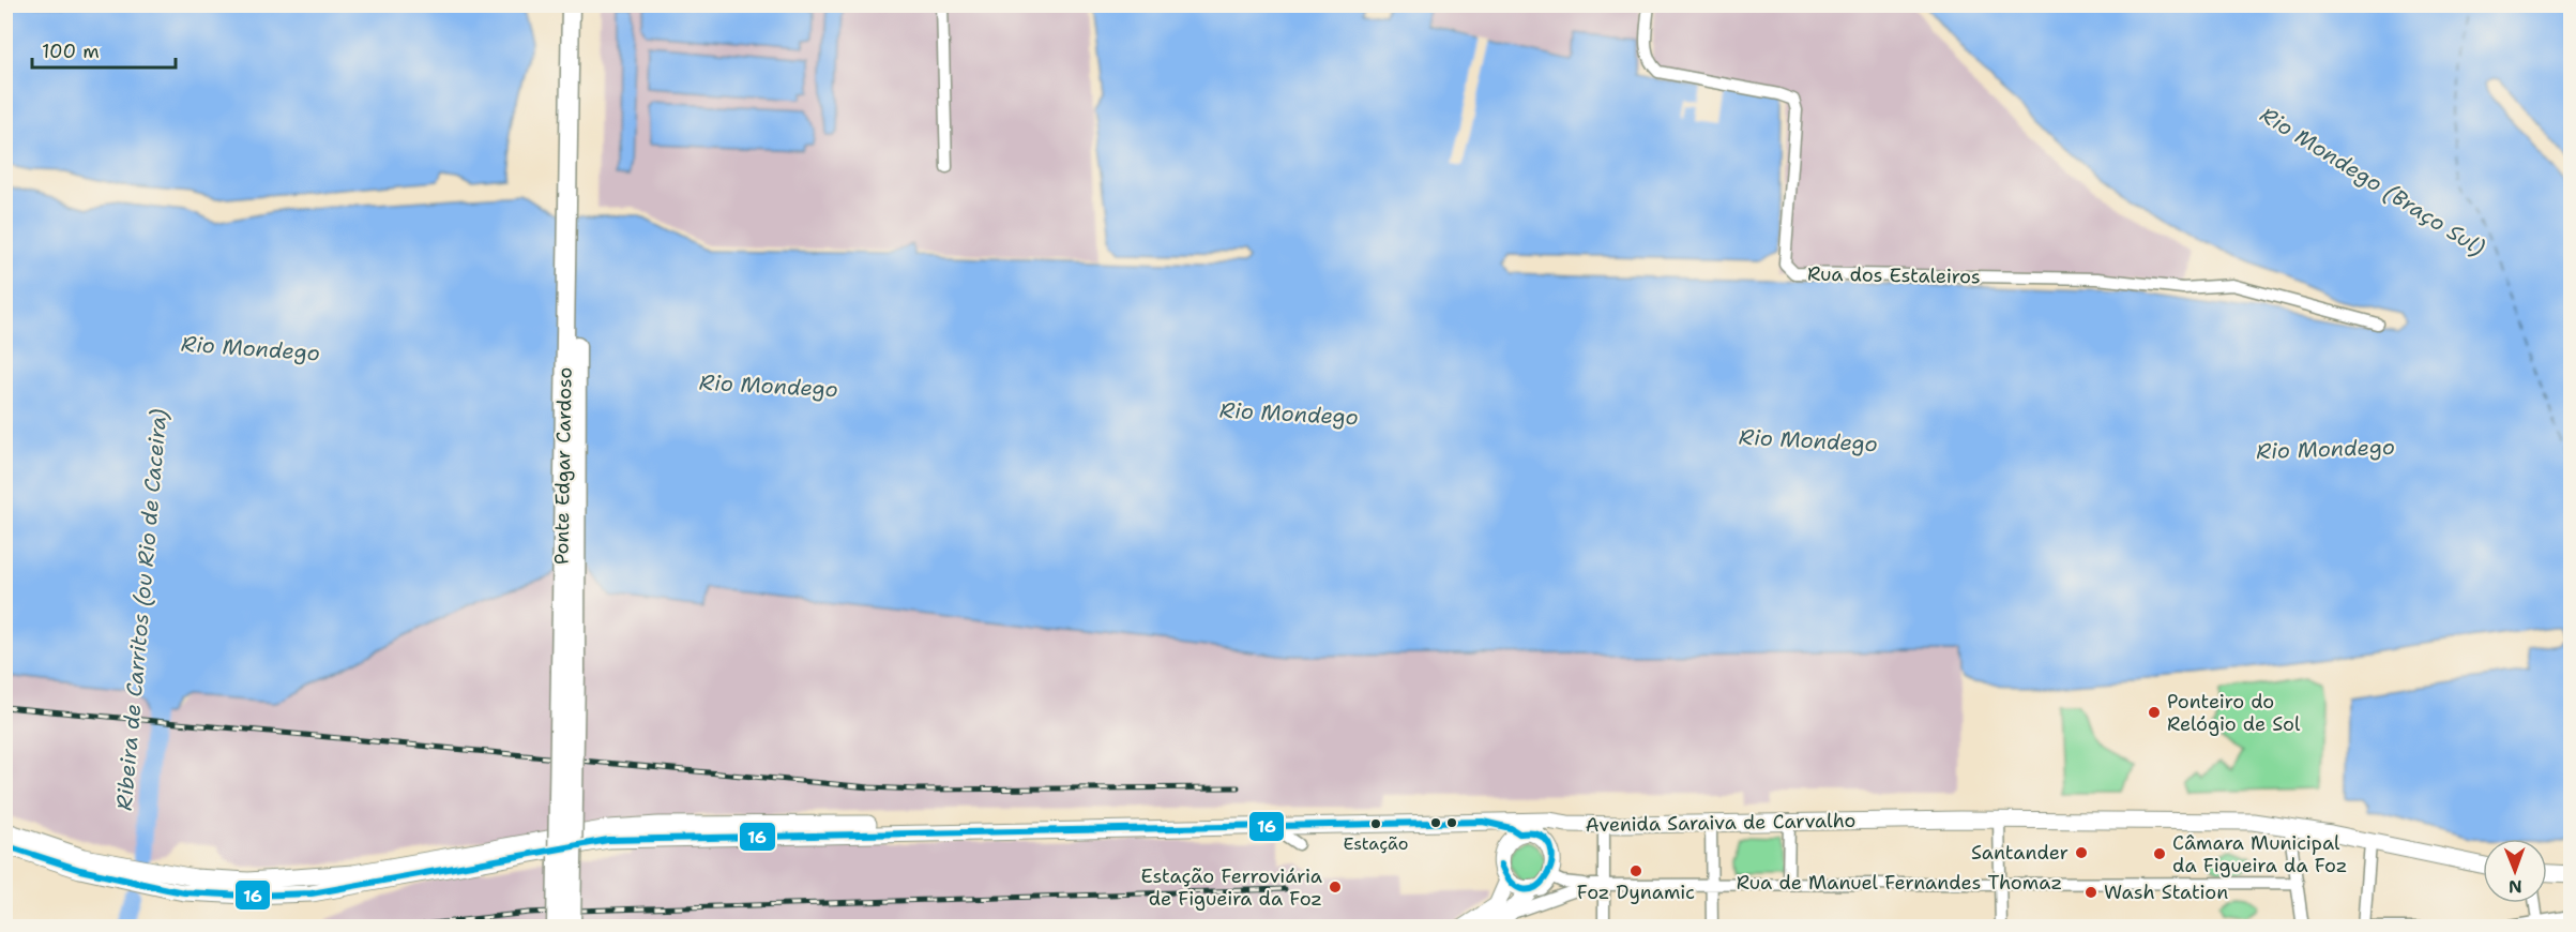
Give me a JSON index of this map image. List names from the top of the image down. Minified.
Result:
{"streets":{"main road":["Ponte Edgar Cardoso","Avenida Saraiva de Carvalho"],"street":["Rua dos Estaleiros","Rua de Manuel Fernandes Thomaz"]},"water":["Rio Mondego (Braço Sul)","Rio Mondego","Ribeira de Carritos (ou Rio de Caceira)"],"places":["Ponteiro do Relógio de Sol","Estação","Santander","Câmara Municipal da Figueira da Foz","Foz Dynamic","Estação Ferroviária de Figueira da Foz","Wash Station"],"lines":["transit line 16"],"scale_bar":"100 m","north":"bottom"}
